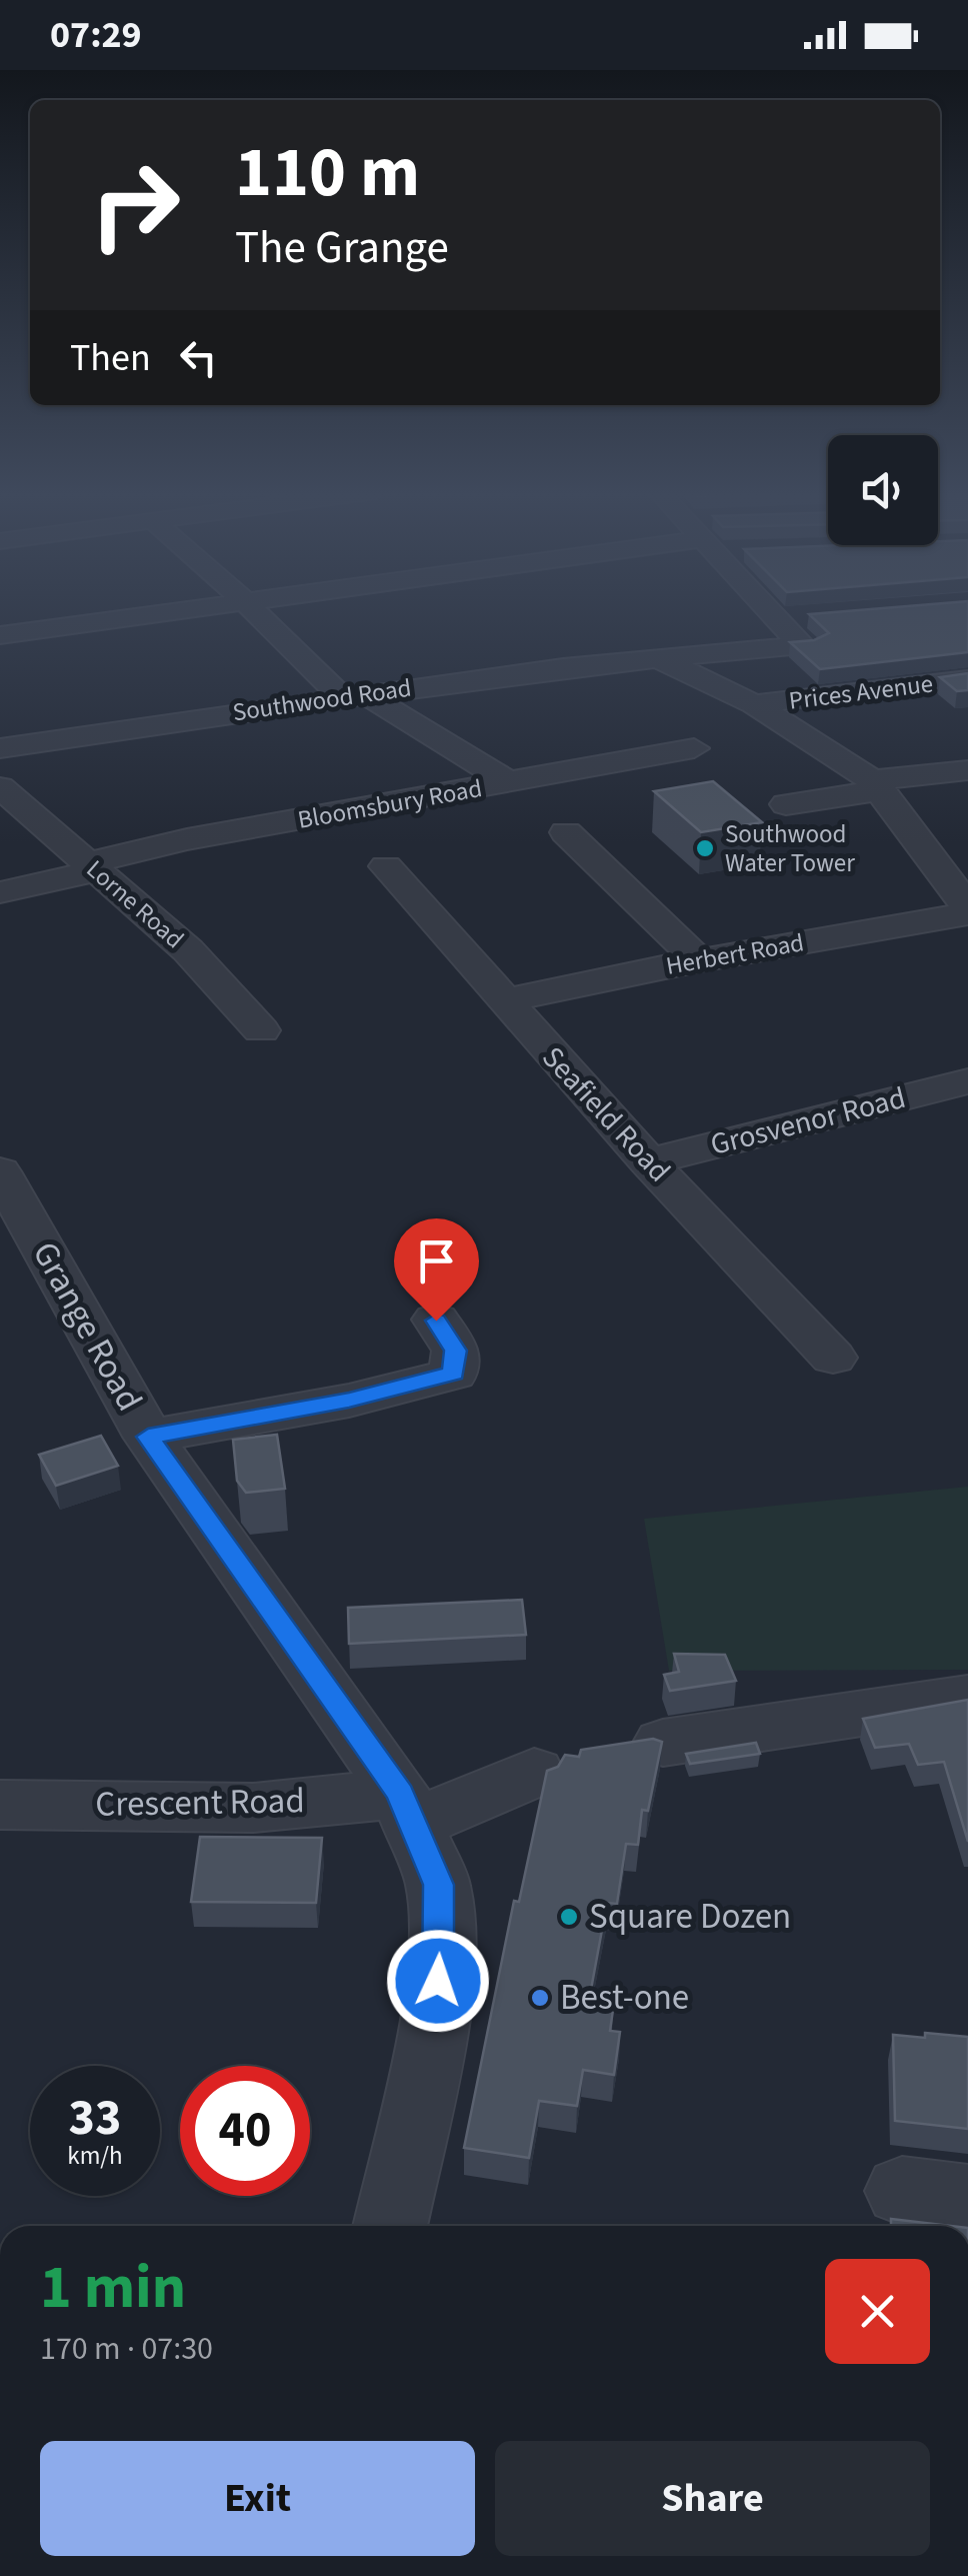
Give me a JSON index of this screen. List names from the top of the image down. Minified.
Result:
{"streets":{"street":["Prices Avenue","Southwood Road","Bloomsbury Road","Lorne Road","Herbert Road","Seafield Road","Grosvenor Road","Grange Road","Crescent Road"]},"crossings":[["Bloomsbury Road","Lorne Road"],["Herbert Road","Seafield Road"],["Seafield Road","Grosvenor Road"],["Grange Road","Crescent Road"]],"places":["Southwood Water Tower","Square Dozen","Best-one"],"page":{"status":"07:29","turn":["110 m","The Grange"],"then":"Then","speed":"33 km/h","limit":"40","heading":["1 min","170 m · 07:30"],"buttons":["Exit","Share"]}}
